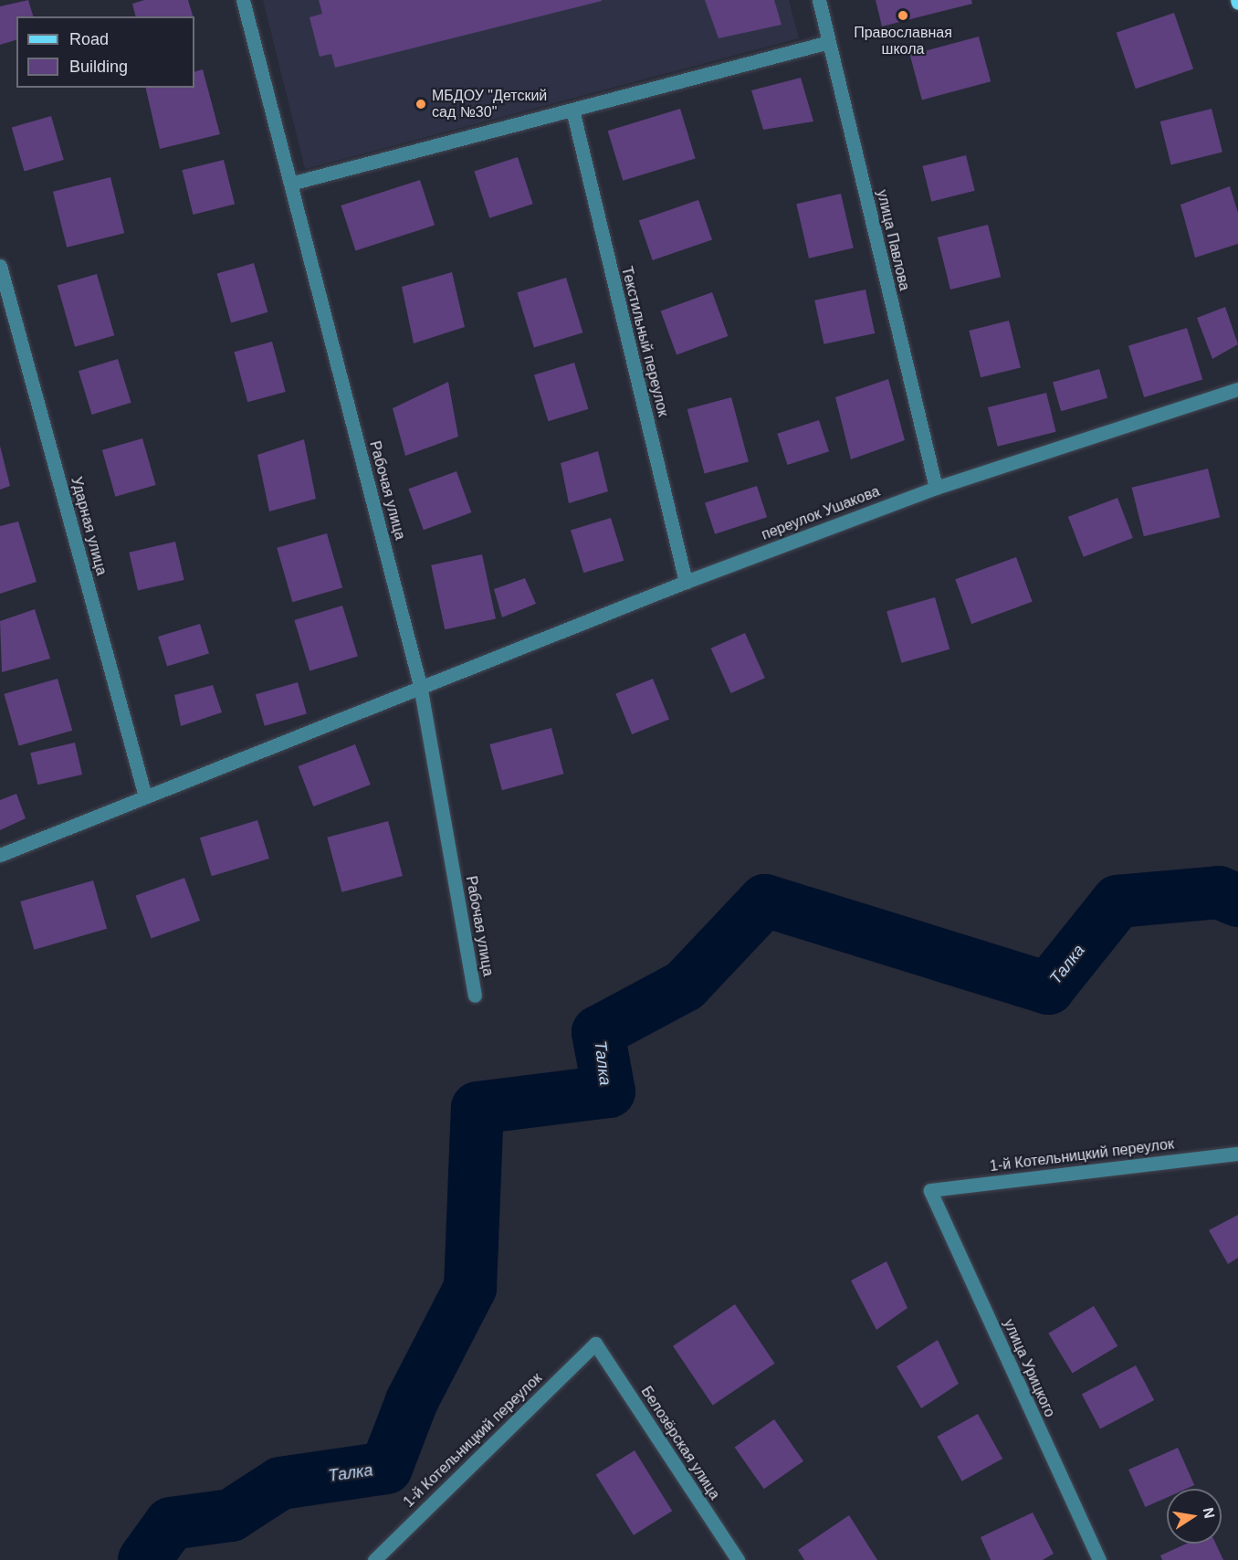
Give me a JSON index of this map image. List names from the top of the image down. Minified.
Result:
{"streets":{"street":["улица Павлова","Текстильный переулок","Рабочая улица","переулок Ушакова","Ударная улица","1-й Котельницкий переулок","улица Урицкого","Белозёрская улица"]},"crossings":[["улица Павлова","переулок Ушакова"],["Текстильный переулок","переулок Ушакова"],["Рабочая улица","переулок Ушакова"],["переулок Ушакова","Ударная улица"],["1-й Котельницкий переулок","улица Урицкого"],["1-й Котельницкий переулок","Белозёрская улица"]],"water":["Талка"],"places":["Православная школа","МБДОУ \"Детский сад №30\""],"legend":["Road","Building"],"north":"right"}
